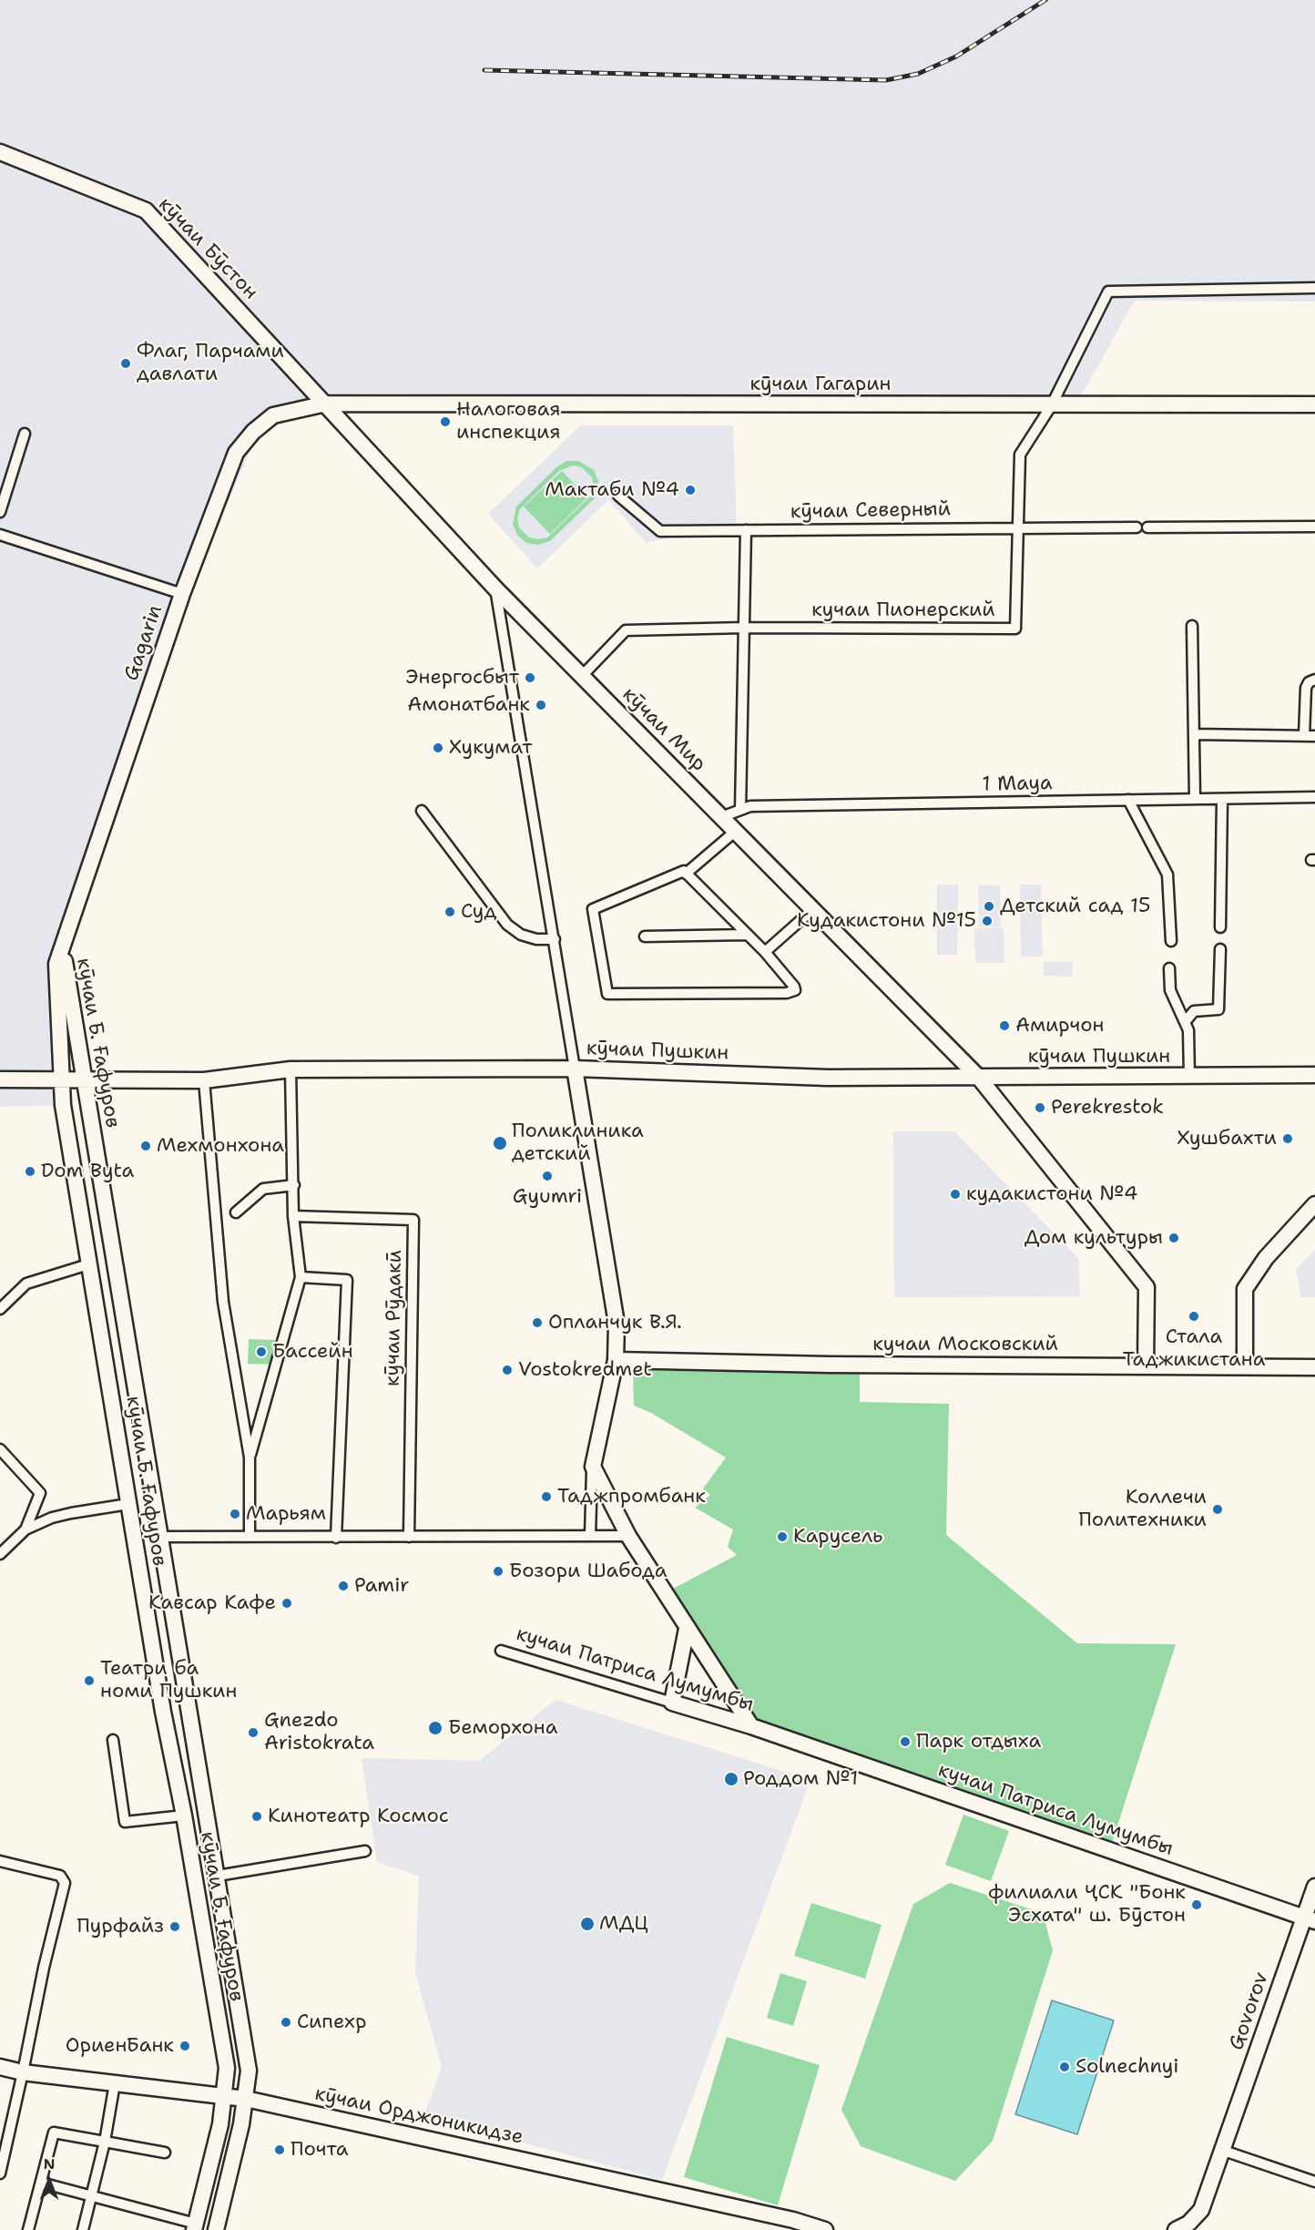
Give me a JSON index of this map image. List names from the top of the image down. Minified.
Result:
{"streets":{"street":["кӯчаи Бӯстон","кӯчаи Гагарин","кӯчаи Северный","кучаи Пионерский","Gagarin","кӯчаи Мир","1 Maya","кӯчаи Б. Ғафуров","кӯчаи Пушкин","кӯчаи Рӯдакӣ","кучаи Московский","кучаи Патриса Лумумбы","Govorov","кӯчаи Орджоникидзе"]},"crossings":[["кӯчаи Бӯстон","кӯчаи Гагарин"],["кӯчаи Бӯстон","Gagarin"],["кӯчаи Бӯстон","кӯчаи Мир"],["кӯчаи Гагарин","кучаи Пионерский"],["кӯчаи Гагарин","Gagarin"],["кӯчаи Гагарин","кӯчаи Мир"],["кӯчаи Северный","кучаи Пионерский"],["кучаи Пионерский","кӯчаи Мир"],["Gagarin","кӯчаи Мир"],["Gagarin","кӯчаи Б. Ғафуров"],["кӯчаи Мир","1 Maya"],["кӯчаи Мир","кӯчаи Пушкин"],["кӯчаи Мир","кучаи Московский"],["кӯчаи Б. Ғафуров","кӯчаи Пушкин"],["кӯчаи Б. Ғафуров","кӯчаи Орджоникидзе"],["кучаи Патриса Лумумбы","Govorov"]],"places":["Флаг, Парчами давлати","Налоговая инспекция","Мактаби №4","Энергосбыт","Амонатбанк","Хукумат","Детский сад 15","Суд","Кудакистони №15","Амирчон","Perekrestok","Хушбахти","Поликлиника детский","Мехмонхона","Dom Byta","Gyumri","кудакистони №4","Дом культуры","Стала Таджикистана","Опланчук В.Я.","Бассейн","Vostokredmet","Таджпромбанк","Коллечи Политехники","Марьям","Карусель","Бозори Шабода","Pamir","Кавсар Кафе","Театри ба номи Пушкин","Беморхона","Gnezdo Aristokrata","Парк отдыха","Роддом №1","Кинотеатр Космос","филиали ҶСК \"Бонк Эсхата\" ш. Бӯстон","МДЦ","Пурфайз","Сипехр","ОриенБанк","Solnechnyi","Почта"],"north":"top"}
